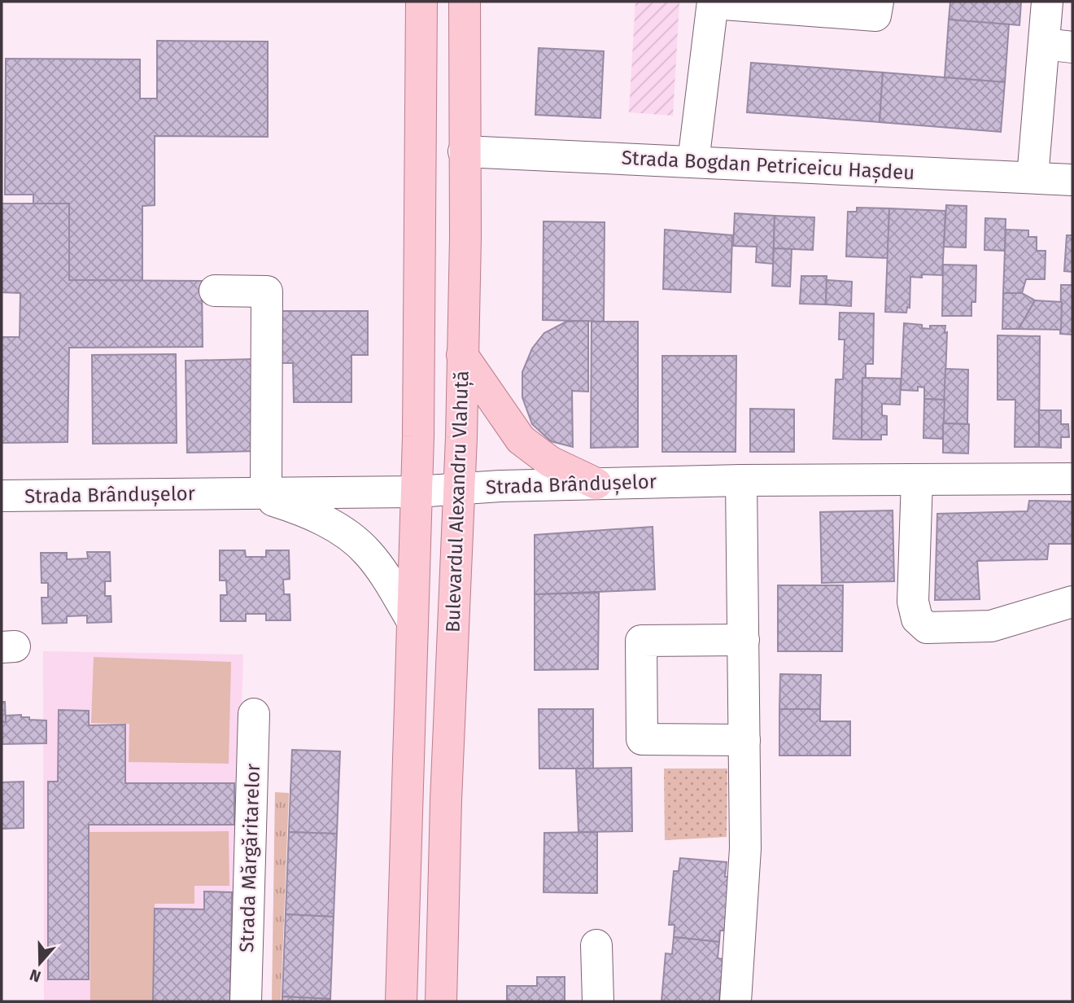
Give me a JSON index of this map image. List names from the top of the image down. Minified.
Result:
{"streets":{"main road":["Bulevardul Alexandru Vlahuță"],"street":["Strada Bogdan Petriceicu Hașdeu","Strada Brândușelor","Strada Mărgăritarelor"]},"crossings":[["Strada Bogdan Petriceicu Hașdeu","Bulevardul Alexandru Vlahuță"],["Strada Brândușelor","Bulevardul Alexandru Vlahuță"]],"north":"bottom"}
